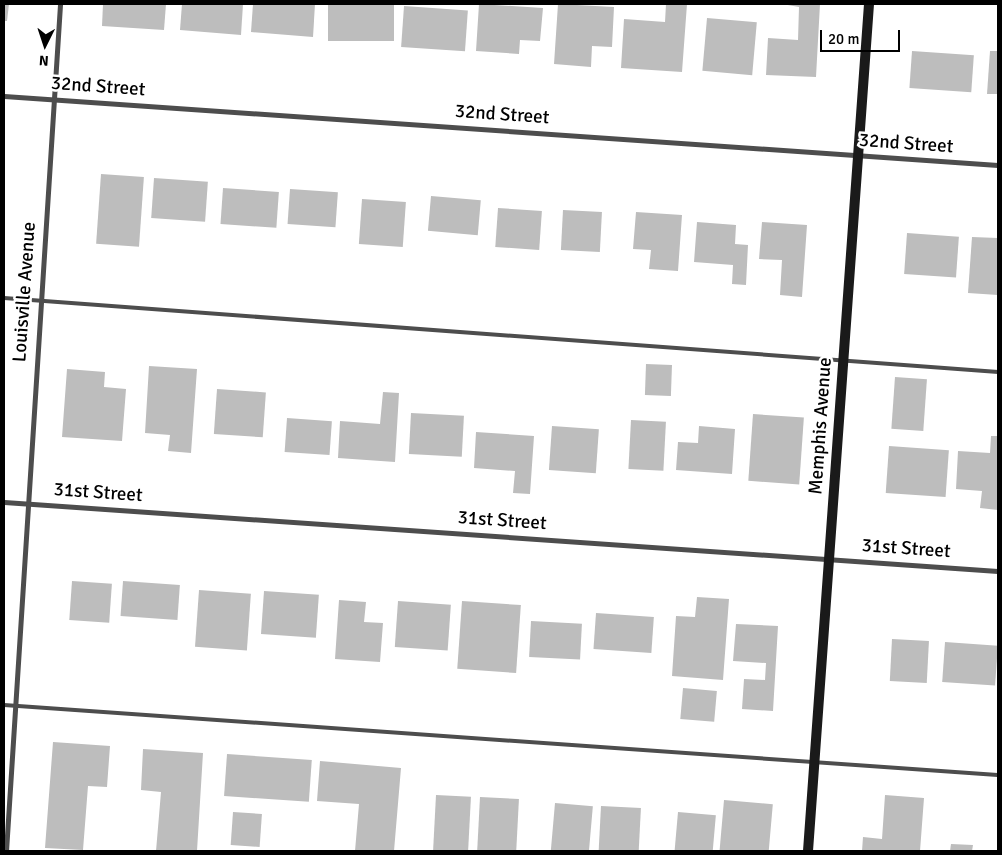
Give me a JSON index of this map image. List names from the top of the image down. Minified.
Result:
{"streets":{"street":["32nd Street","Louisville Avenue","Memphis Avenue","31st Street"]},"crossings":[["32nd Street","Louisville Avenue"],["32nd Street","Memphis Avenue"],["Louisville Avenue","31st Street"],["Memphis Avenue","31st Street"]],"scale_bar":"20 m","north":"bottom"}
